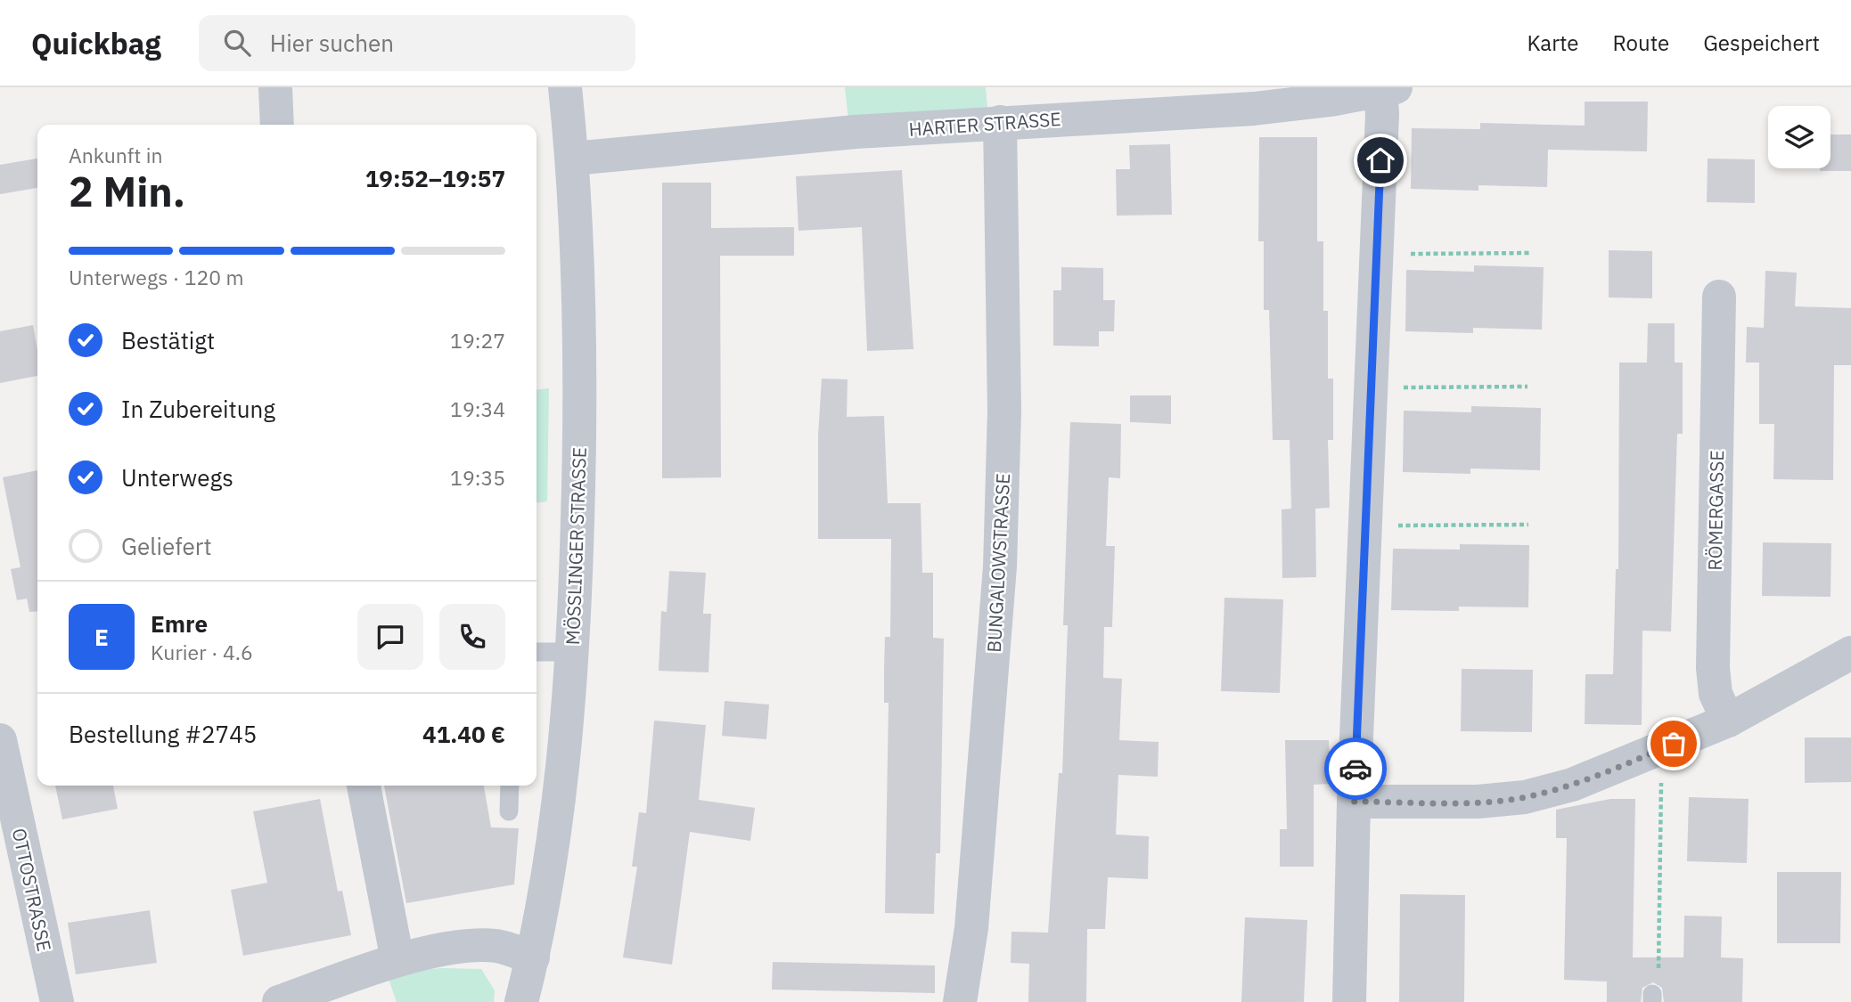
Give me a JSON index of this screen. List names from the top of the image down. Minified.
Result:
{"streets":{"street":["HARTER STRASSE","RÖMERGASSE","MÖSSLINGER STRASSE","BUNGALOWSTRASSE","OTTOSTRASSE"]},"crossings":[["HARTER STRASSE","MÖSSLINGER STRASSE"],["HARTER STRASSE","BUNGALOWSTRASSE"]],"page":{"header":"Quickbag","search":"Hier suchen","nav":["Karte","Route","Gespeichert"],"heading":["2 Min.","Ankunft in","19:52–19:57"],"panel":["Emre","Kurier · 4.6","Bestellung #2745","41.40 €"],"bar":"Unterwegs · 120 m","list":[["Bestätigt","19:27"],["In Zubereitung","19:34"],["Unterwegs","19:35"],"Geliefert"],"round":"E"}}
